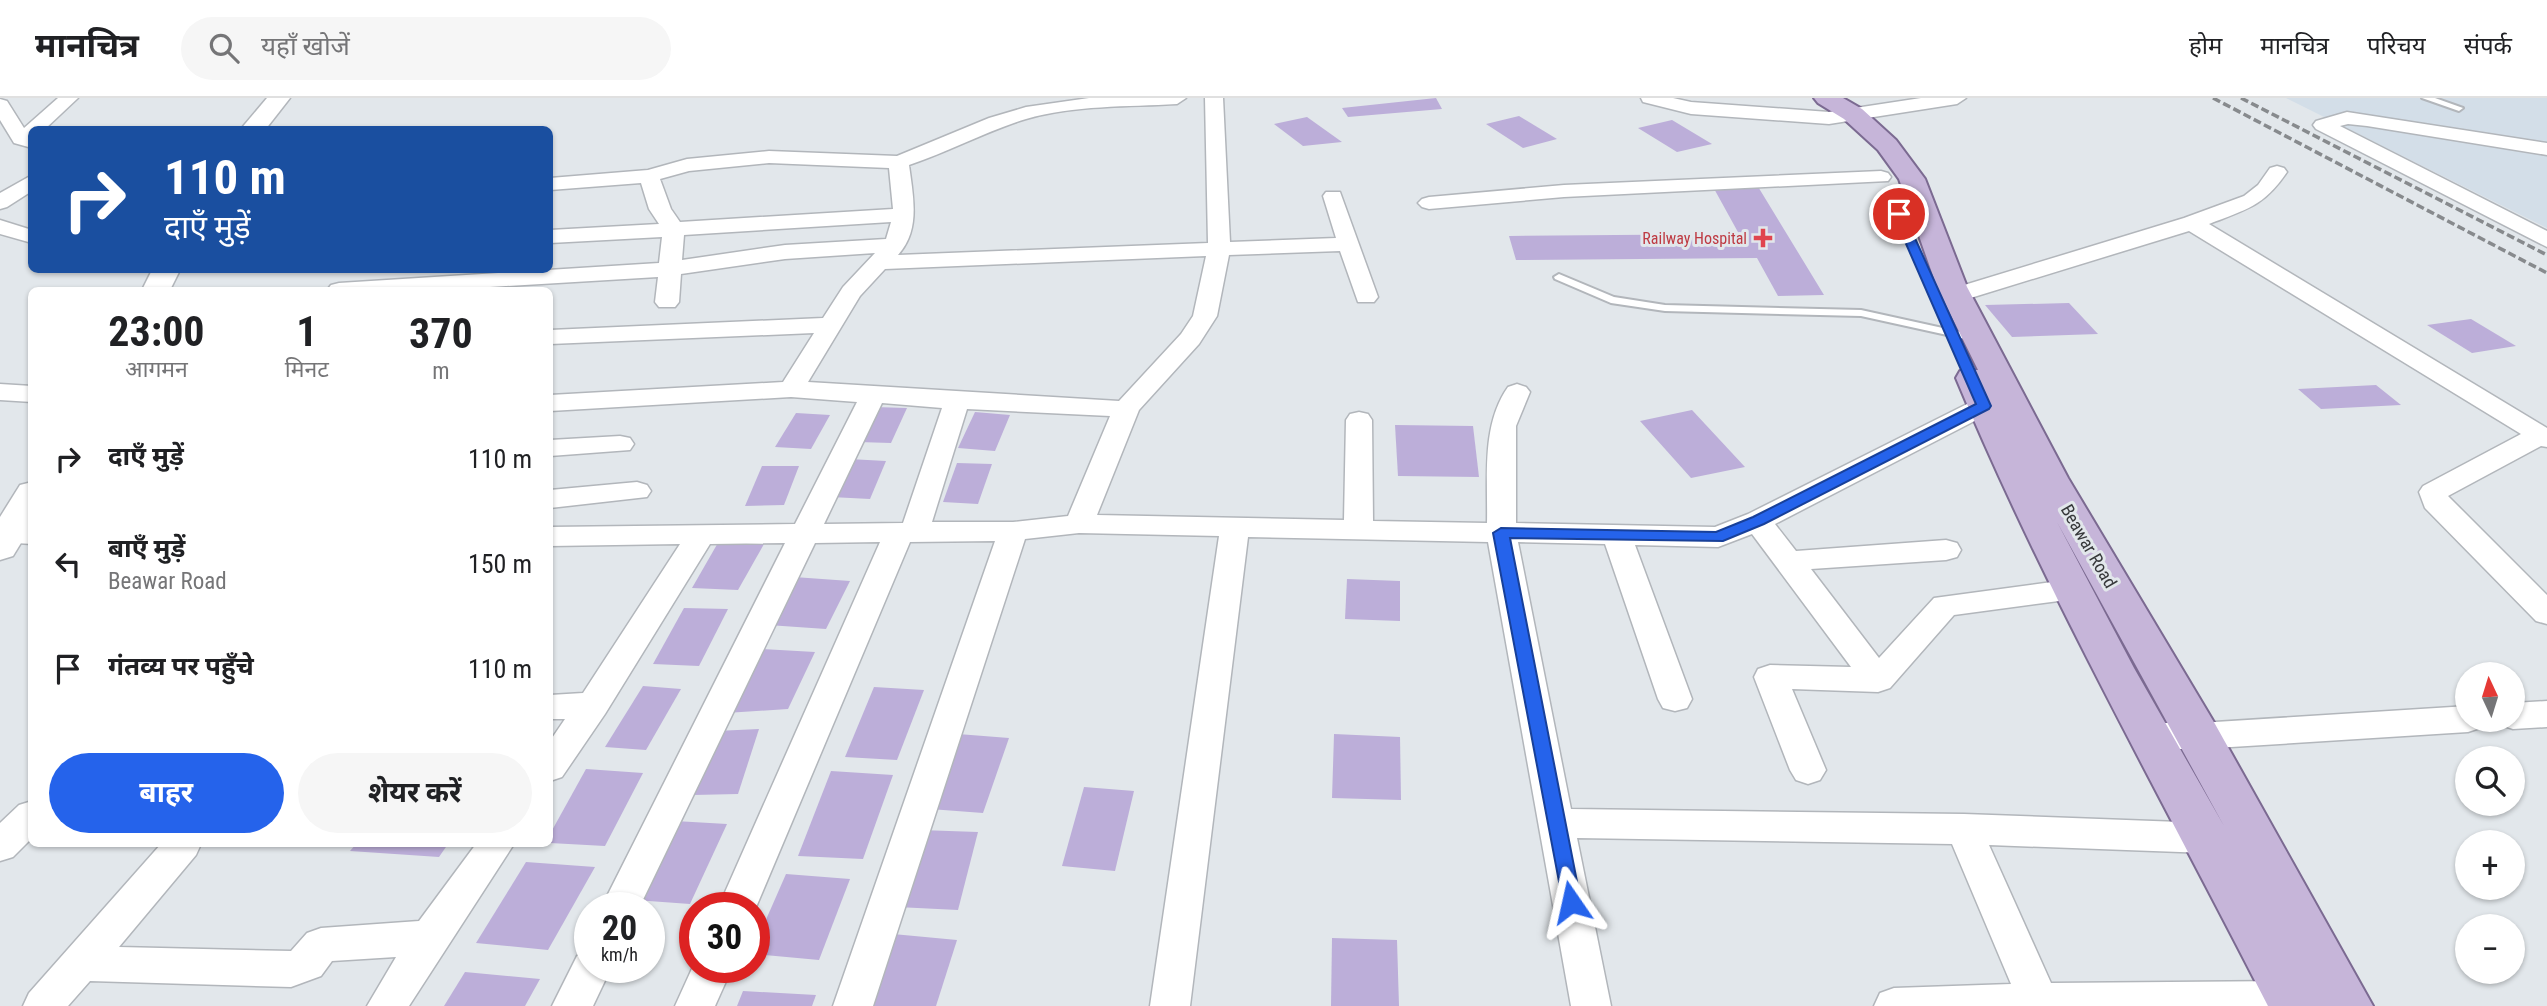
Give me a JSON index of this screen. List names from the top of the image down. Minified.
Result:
{"streets":{"main road":["Beawar Road"]},"places":{"health":["Railway Hospital"]},"north":"top","page":{"header":"मानचित्र","search":"यहाँ खोजें","nav":["होम","मानचित्र","परिचय","संपर्क"],"turn":["110 m","दाएँ मुड़ें"],"eta":["23:00","आगमन","1","मिनट","370","m"],"list":[{"name":"दाएँ मुड़ें","value":"110 m"},{"name":"बाएँ मुड़ें","note":"Beawar Road","value":"150 m"},{"name":"गंतव्य पर पहुँचे","value":"110 m"}],"map_buttons":["+","−"],"buttons":["बाहर","शेयर करें"],"speed":"20 km/h","limit":"30"}}
